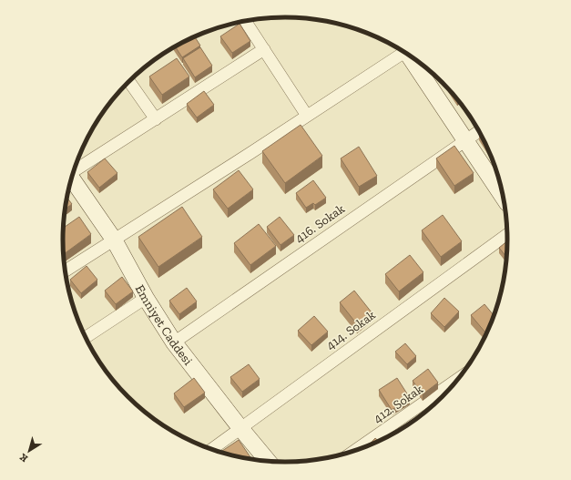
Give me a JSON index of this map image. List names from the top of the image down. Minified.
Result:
{"streets":{"street":["416. Sokak","Emniyet Caddesi","414. Sokak","412. Sokak"]},"crossings":[["416. Sokak","Emniyet Caddesi"],["Emniyet Caddesi","414. Sokak"]],"north":"bottom left"}
